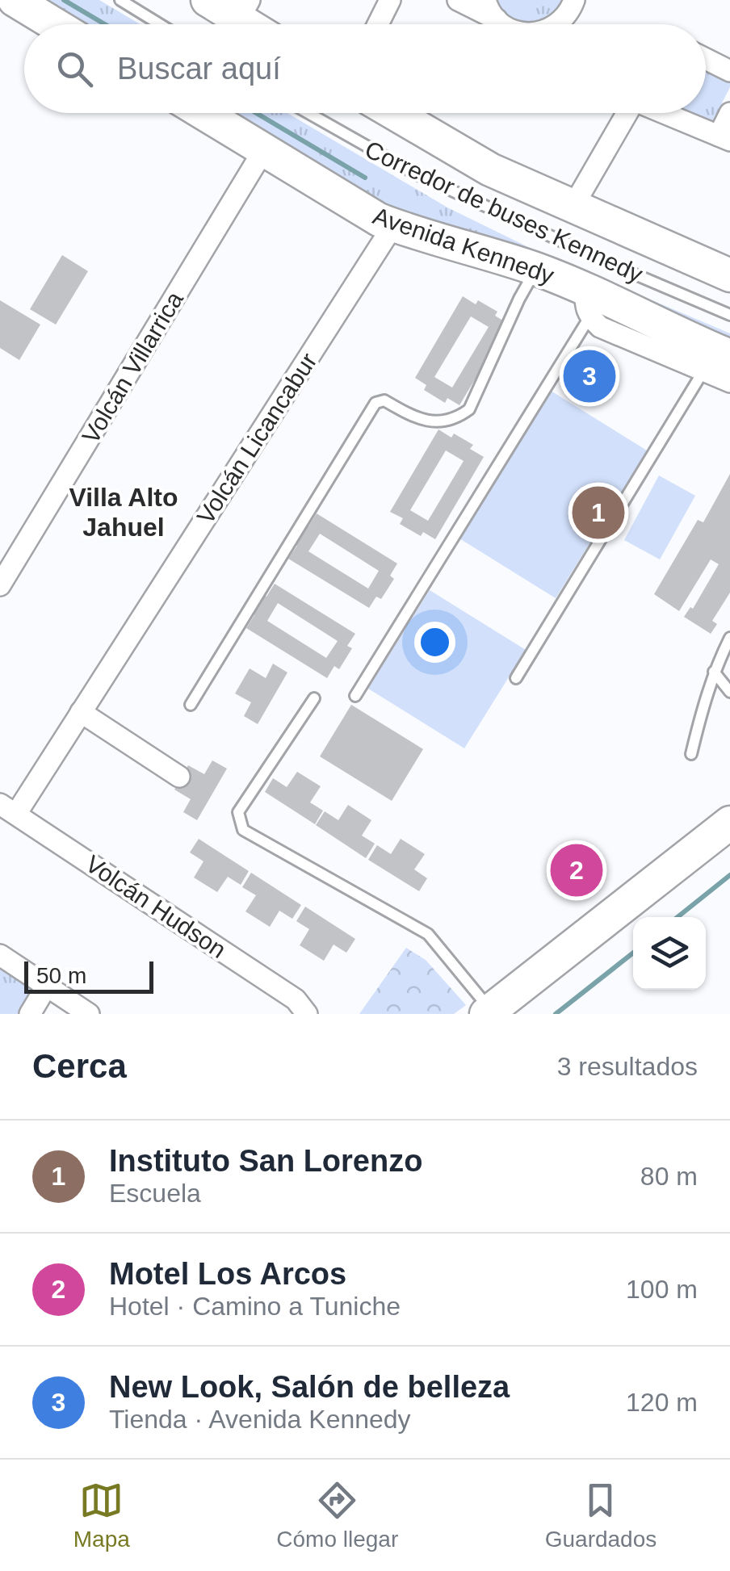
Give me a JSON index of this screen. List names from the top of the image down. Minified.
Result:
{"streets":{"main road":["Avenida Kennedy"],"street":["Volcán Villarrica","Volcán Licancabur","Volcán Hudson"],"lane":["Corredor de buses Kennedy"]},"crossings":[["Avenida Kennedy","Volcán Villarrica"],["Avenida Kennedy","Volcán Licancabur"],["Volcán Licancabur","Volcán Hudson"]],"districts":["Villa Alto Jahuel"],"scale_bar":"50 m","page":{"search":"Buscar aquí","pins":["3","1","2"],"scale":"50 m","heading":["Cerca","3 resultados"],"list":[{"mark":"1","name":"Instituto San Lorenzo","note":"Escuela","value":"80 m"},{"mark":"2","name":"Motel Los Arcos","note":"Hotel · Camino a Tuniche","value":"100 m"},{"mark":"3","name":"New Look, Salón de belleza","note":"Tienda · Avenida Kennedy","value":"120 m"}],"nav":["Mapa","Cómo llegar","Guardados"]}}
